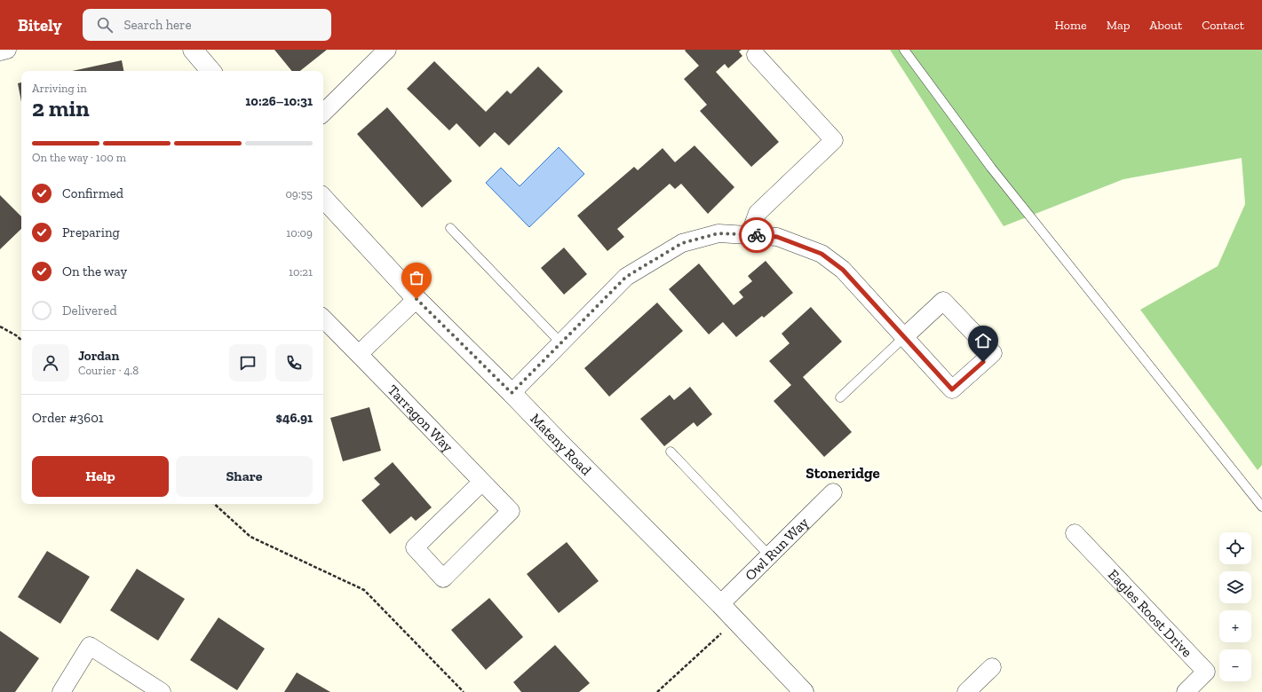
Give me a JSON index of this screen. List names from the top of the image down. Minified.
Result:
{"streets":{"street":["Tarragon Way","Mateny Road","Owl Run Way","Eagles Roost Drive"]},"crossings":[["Mateny Road","Owl Run Way"]],"districts":["Stoneridge"],"page":{"header":"Bitely","search":"Search here","nav":["Home","Map","About","Contact"],"heading":["2 min","Arriving in","10:26–10:31"],"panel":["Jordan","Courier · 4.8","Order #3601","$46.91"],"bar":"On the way · 100 m","list":[["Confirmed","09:55"],["Preparing","10:09"],["On the way","10:21"],"Delivered"],"buttons":["Help","Share"],"map_buttons":["+","−"]}}
